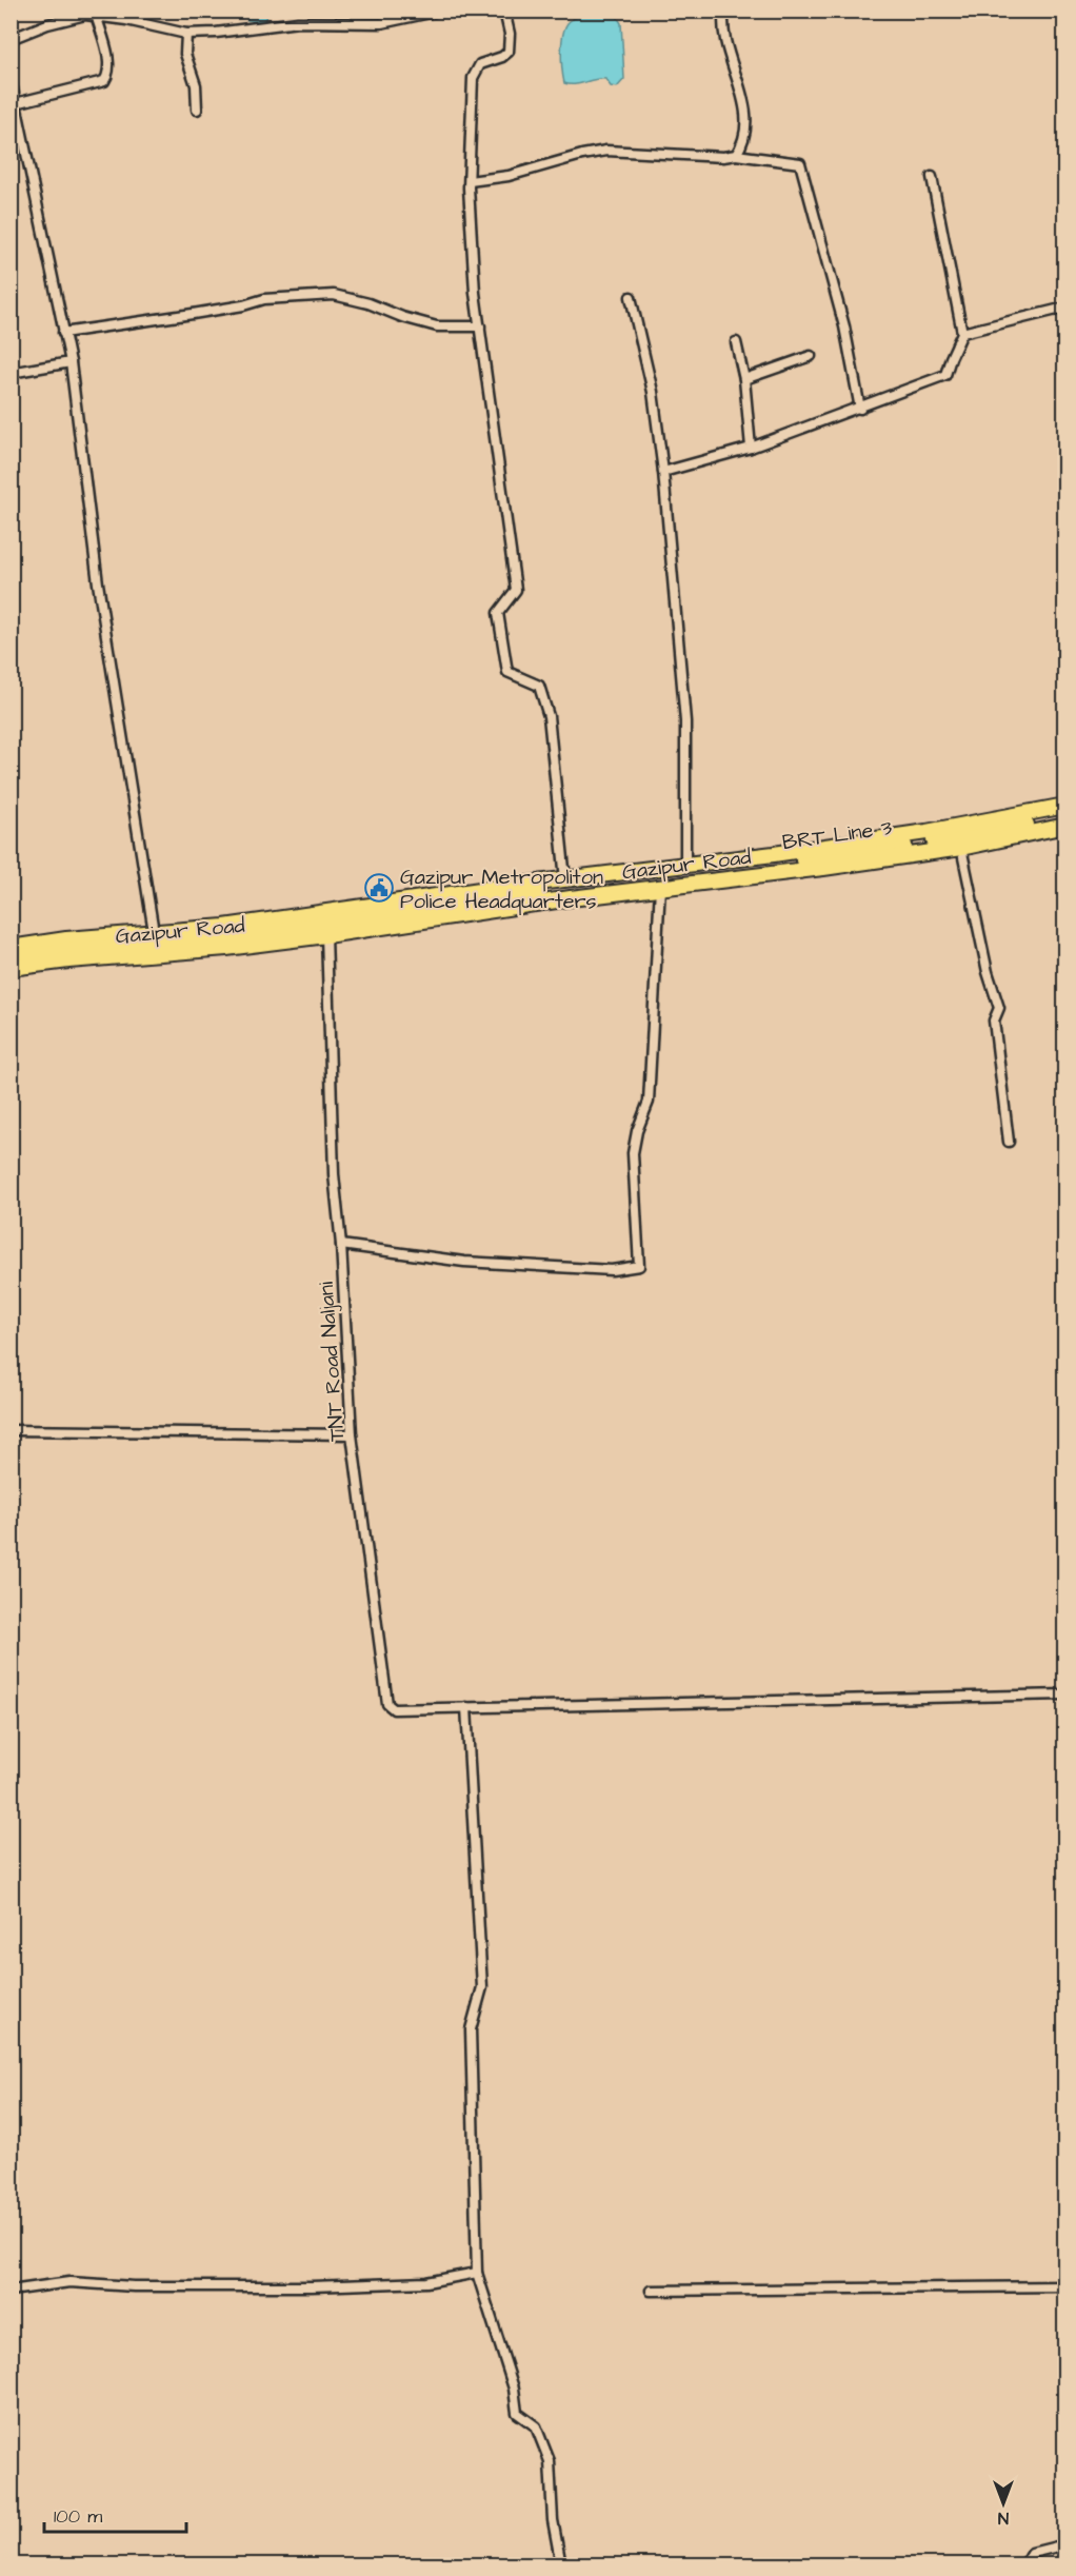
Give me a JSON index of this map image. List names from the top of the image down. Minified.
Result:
{"streets":{"main road":["BRT Line 3","Gazipur Road"],"street":["TNT Road Naljani"]},"crossings":[["Gazipur Road","TNT Road Naljani"]],"places":{"public building":["Gazipur Metropoliton Police Headquarters"]},"scale_bar":"100 m","north":"bottom"}
